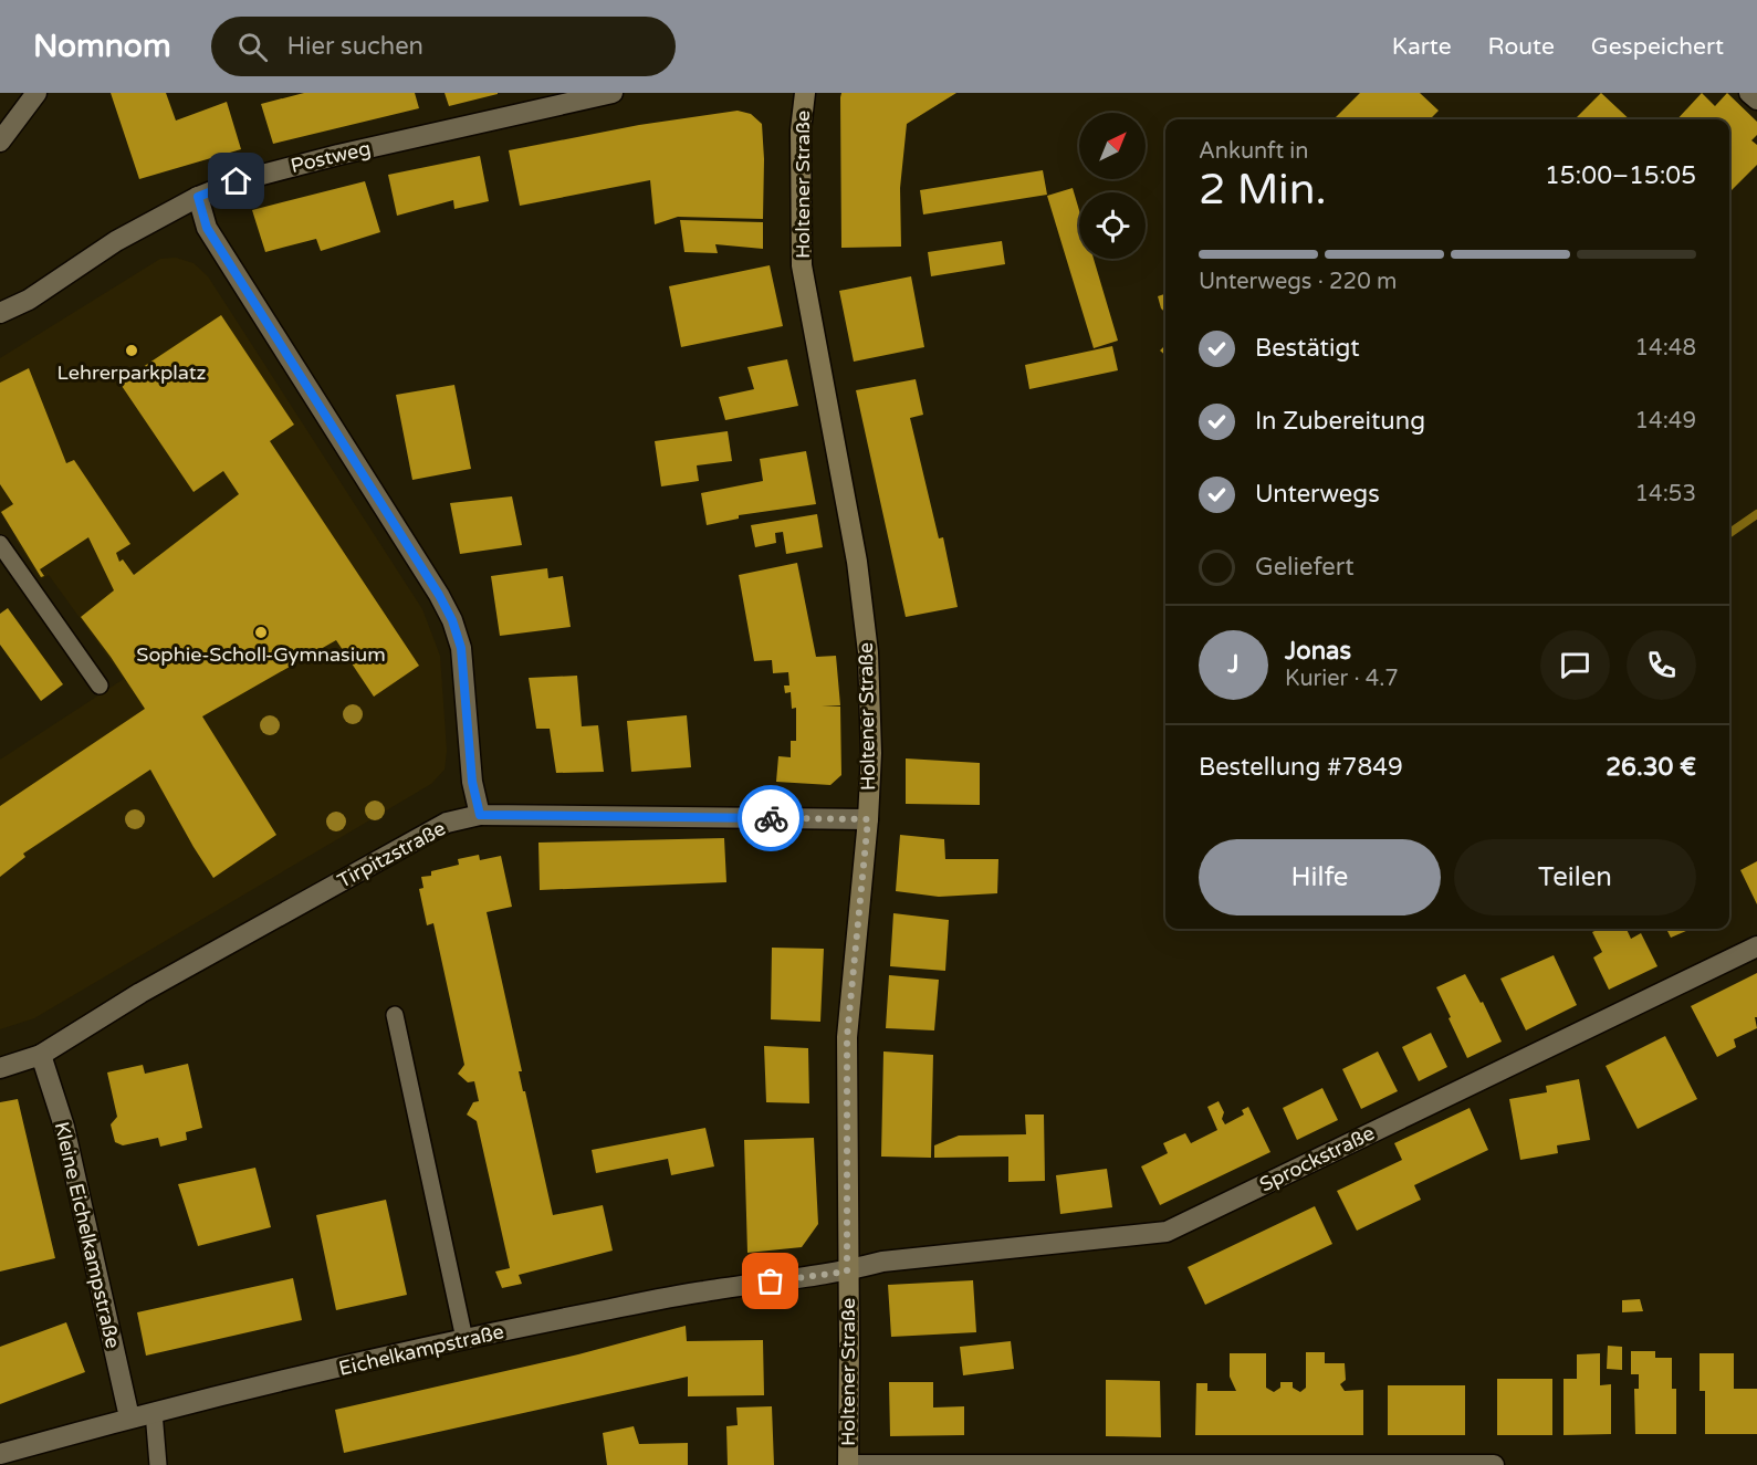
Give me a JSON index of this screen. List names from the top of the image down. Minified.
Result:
{"streets":{"main road":["Holtener Straße"],"street":["Postweg","Tirpitzstraße","Sprockstraße","Kleine Eichelkampstraße","Eichelkampstraße"]},"crossings":[["Holtener Straße","Tirpitzstraße"],["Holtener Straße","Sprockstraße"],["Holtener Straße","Eichelkampstraße"],["Tirpitzstraße","Kleine Eichelkampstraße"],["Sprockstraße","Eichelkampstraße"],["Kleine Eichelkampstraße","Eichelkampstraße"]],"places":["Lehrerparkplatz","Sophie-Scholl-Gymnasium"],"north":"top right","page":{"header":"Nomnom","search":"Hier suchen","nav":["Karte","Route","Gespeichert"],"heading":["2 Min.","Ankunft in","15:00–15:05"],"panel":["Jonas","Kurier · 4.7","Bestellung #7849","26.30 €"],"bar":"Unterwegs · 220 m","list":[["Bestätigt","14:48"],["In Zubereitung","14:49"],["Unterwegs","14:53"],"Geliefert"],"round":"J","buttons":["Hilfe","Teilen"]}}
